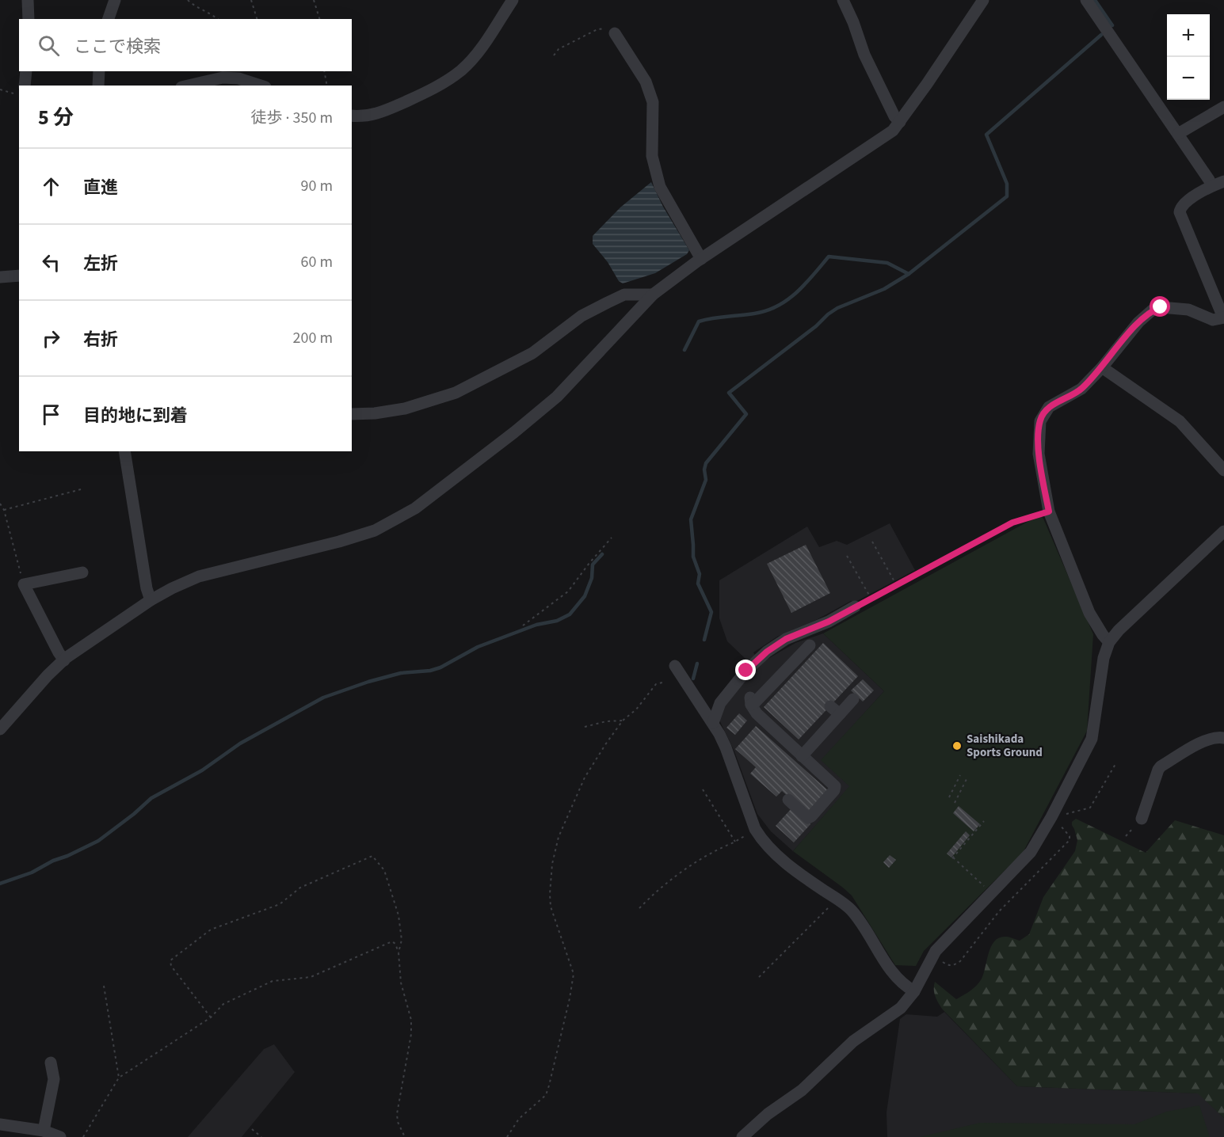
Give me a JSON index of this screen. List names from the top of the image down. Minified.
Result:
{"places":["Saishikada Sports Ground"],"page":{"map_buttons":["+","−"],"search":"ここで検索","heading":["5 分","徒歩 · 350 m"],"list":[["直進","90 m"],["左折","60 m"],["右折","200 m"],"目的地に到着"]}}
